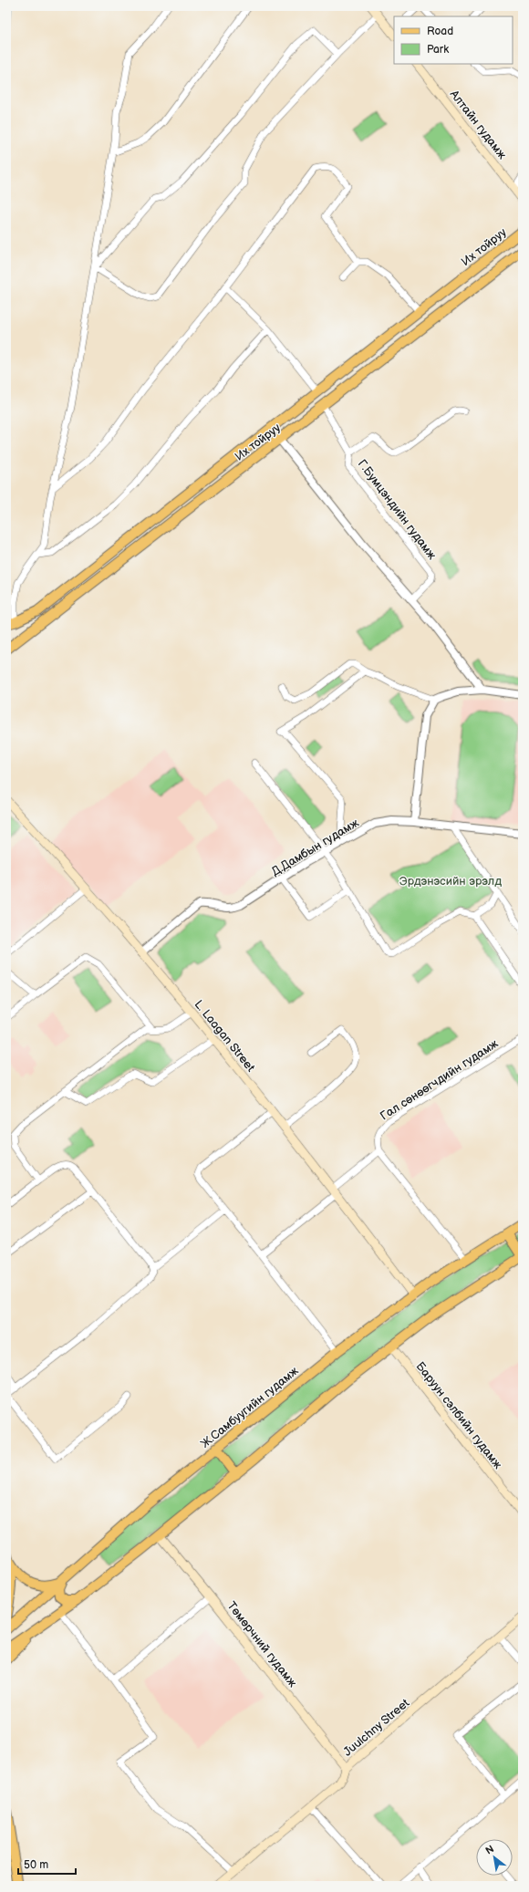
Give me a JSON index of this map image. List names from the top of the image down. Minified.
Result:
{"streets":{"main road":["Алтайн гудамж","Их тойруу","L. Laagan Street","Ж.Самбуугийн гудамж","Баруун сэлбийн гудамж","Төмөрчний гудамж","Juulchny Street"],"street":["Г.Бумцэндийн гудамж","Д.Дамбын гудамж","Гал сөнөөгчдийн гудамж"]},"crossings":[["Их тойруу","Г.Бумцэндийн гудамж"],["Д.Дамбын гудамж","L. Laagan Street"],["L. Laagan Street","Ж.Самбуугийн гудамж"],["Төмөрчний гудамж","Juulchny Street"]],"parks":["Эрдэнэсийн эрэлд"],"legend":["Road","Park"],"scale_bar":"50 m","north":"top left"}
